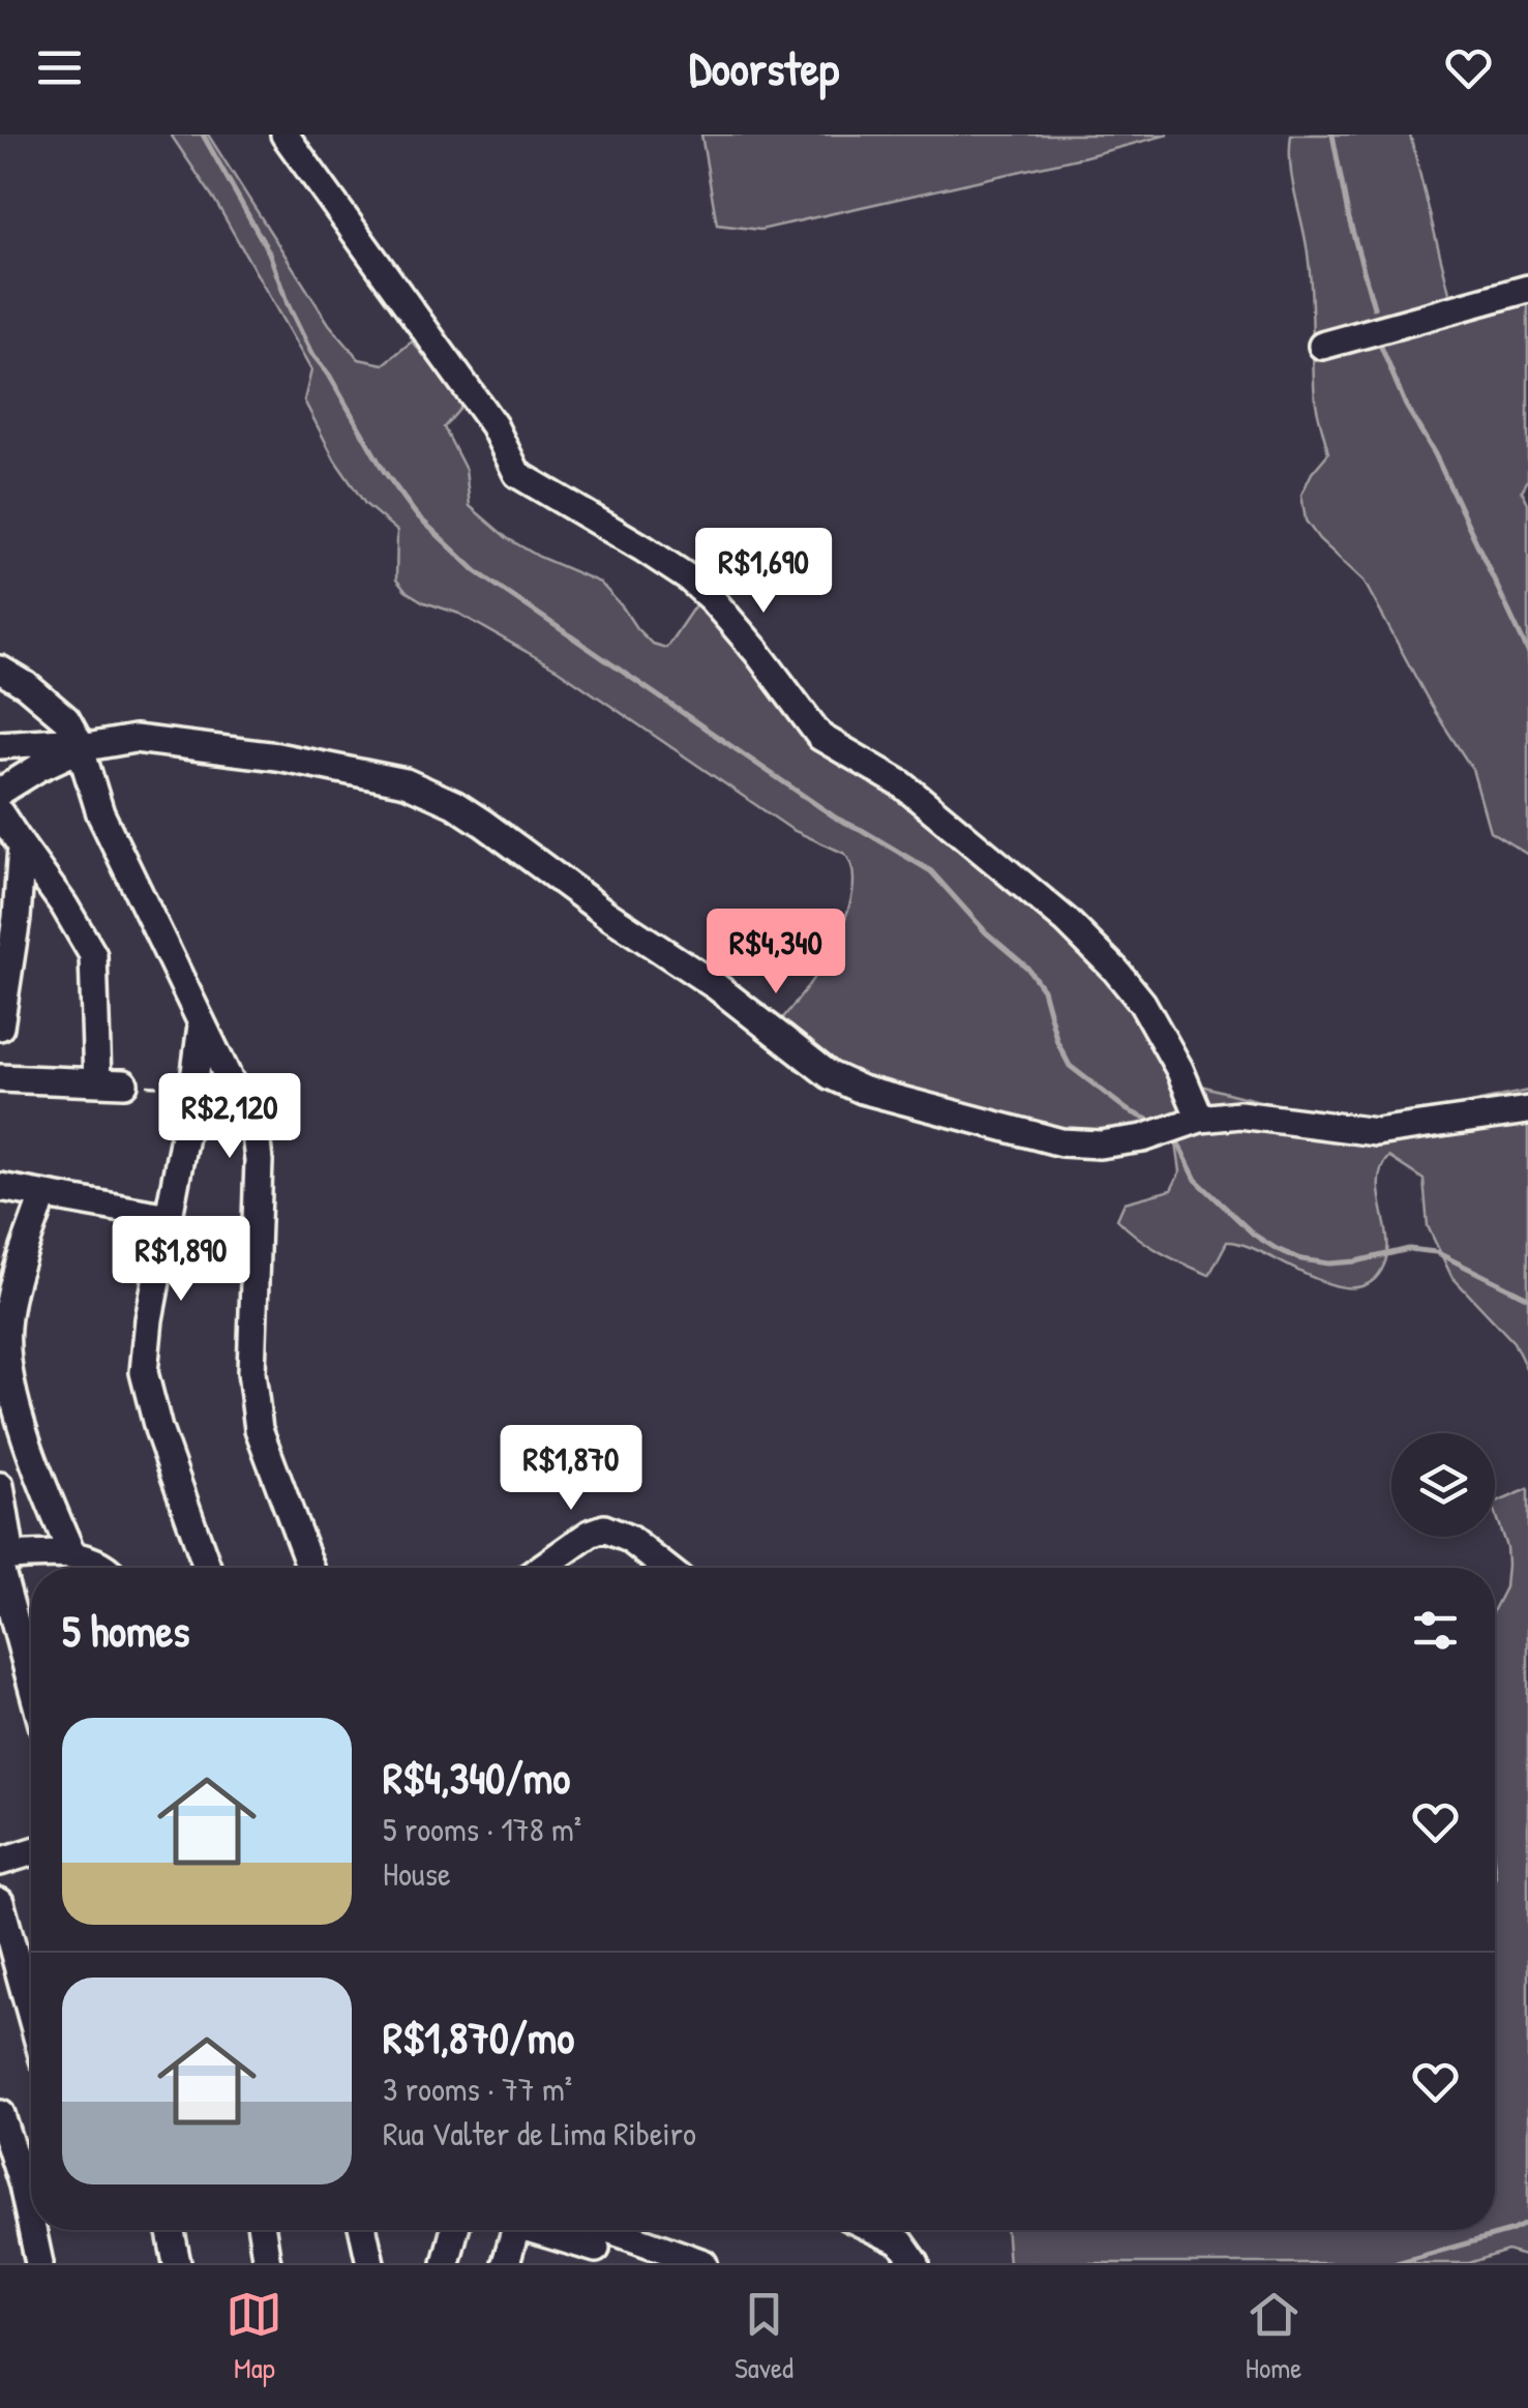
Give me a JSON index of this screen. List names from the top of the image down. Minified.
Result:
{"page":{"header":"Doorstep","price":["R$1,690","R$4,340","R$2,120","R$1,890","R$1,870"],"heading":"5 homes","list":[{"name":"R$4,340/mo","note":"5 rooms · 178 m² · House"},{"name":"R$1,870/mo","note":"3 rooms · 77 m² · Rua Valter de Lima Ribeiro"}],"tabs":["Map","Saved","Home"]}}
